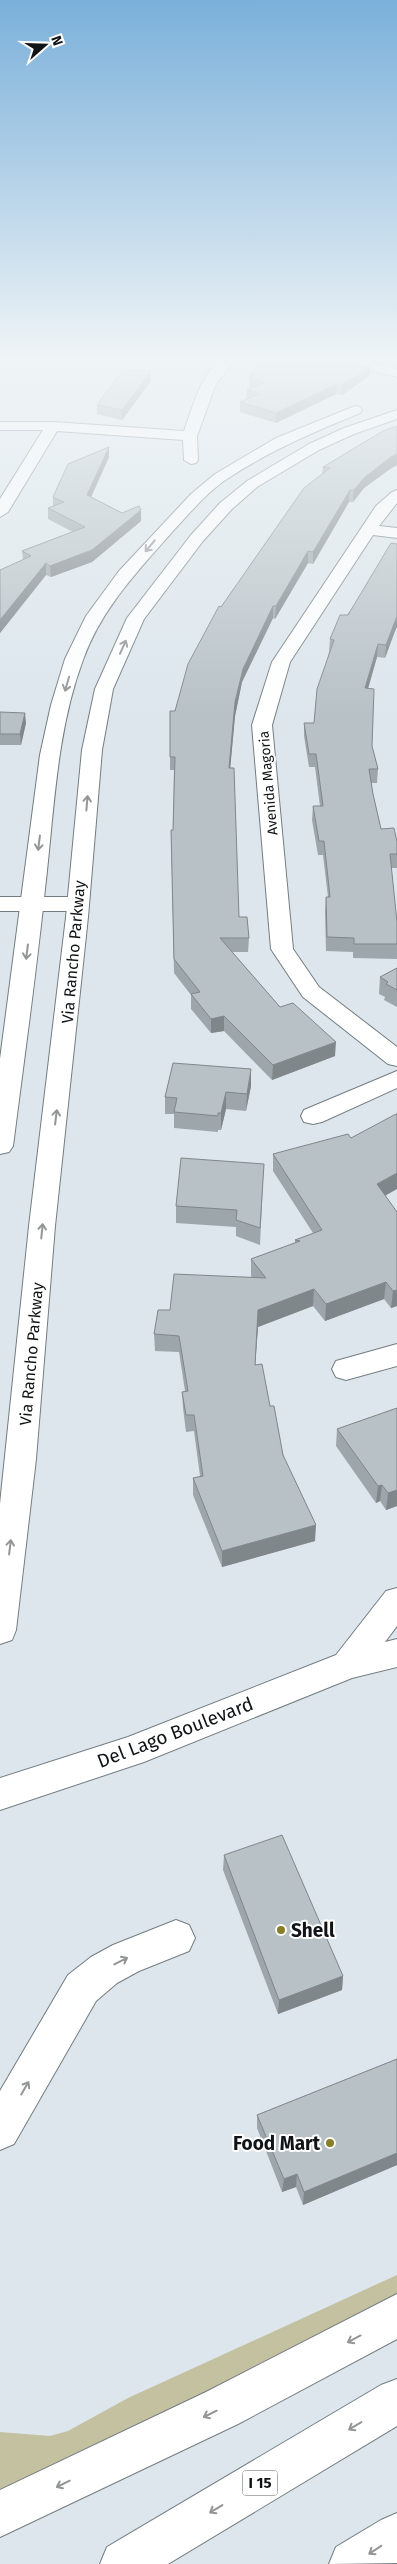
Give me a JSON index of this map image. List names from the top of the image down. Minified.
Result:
{"streets":{"main road":["Avenida Magoria","Via Rancho Parkway","Del Lago Boulevard","I 15"]},"places":["Shell","Food Mart"],"north":"right"}
